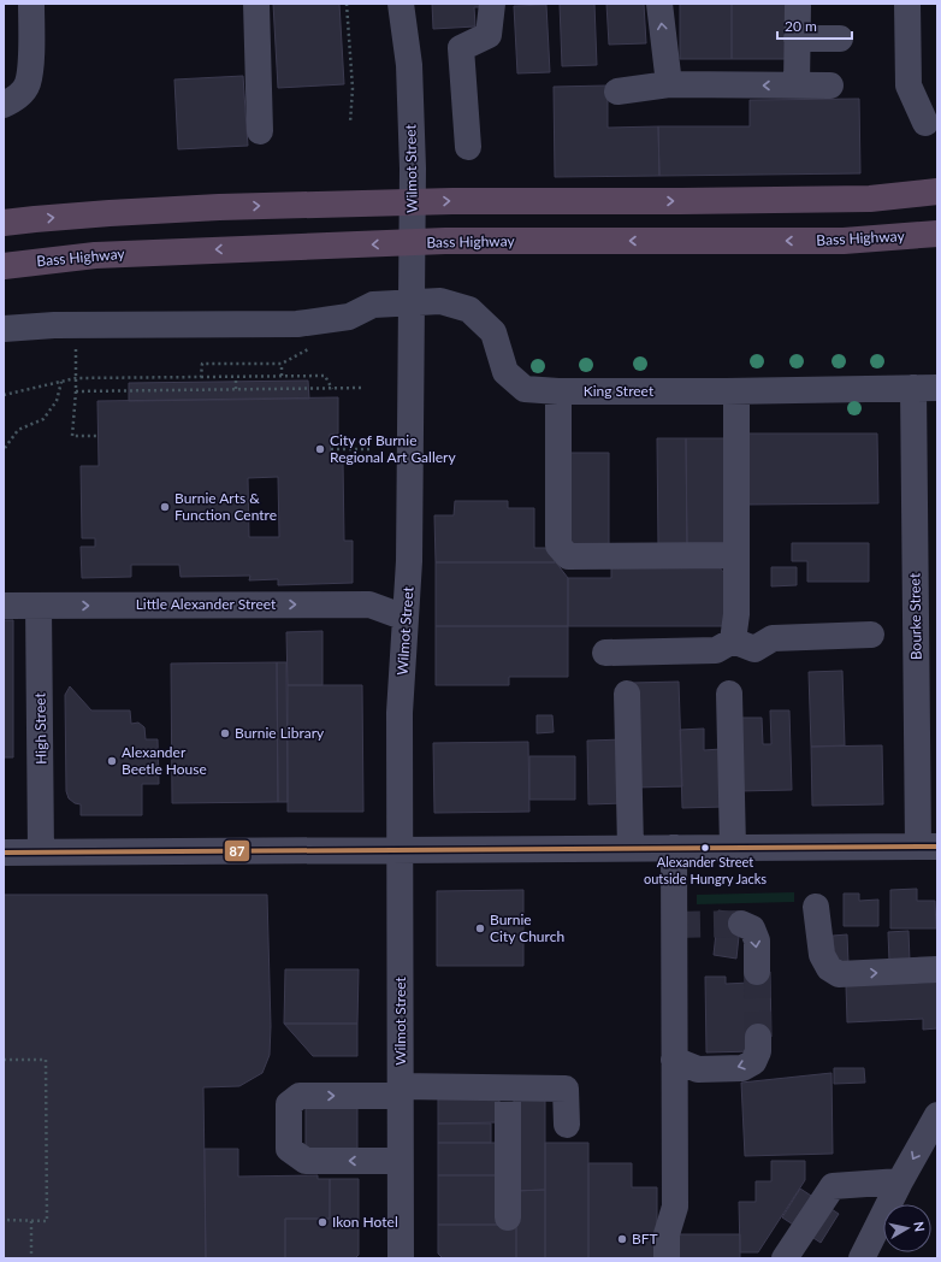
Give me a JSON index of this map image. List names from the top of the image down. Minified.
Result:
{"streets":{"highway":["Bass Highway"],"street":["Wilmot Street","King Street","Little Alexander Street","Bourke Street","High Street"]},"crossings":[["Wilmot Street","Little Alexander Street"],["King Street","Bourke Street"],["Little Alexander Street","High Street"]],"one_way":["Little Alexander Street"],"places":["City of Burnie Regional Art Gallery","Burnie Arts & Function Centre","Burnie Library","Alexander Beetle House","Alexander Street outside Hungry Jacks","Burnie City Church","Ikon Hotel","BFT"],"lines":["transit line 87"],"scale_bar":"20 m","north":"right"}
